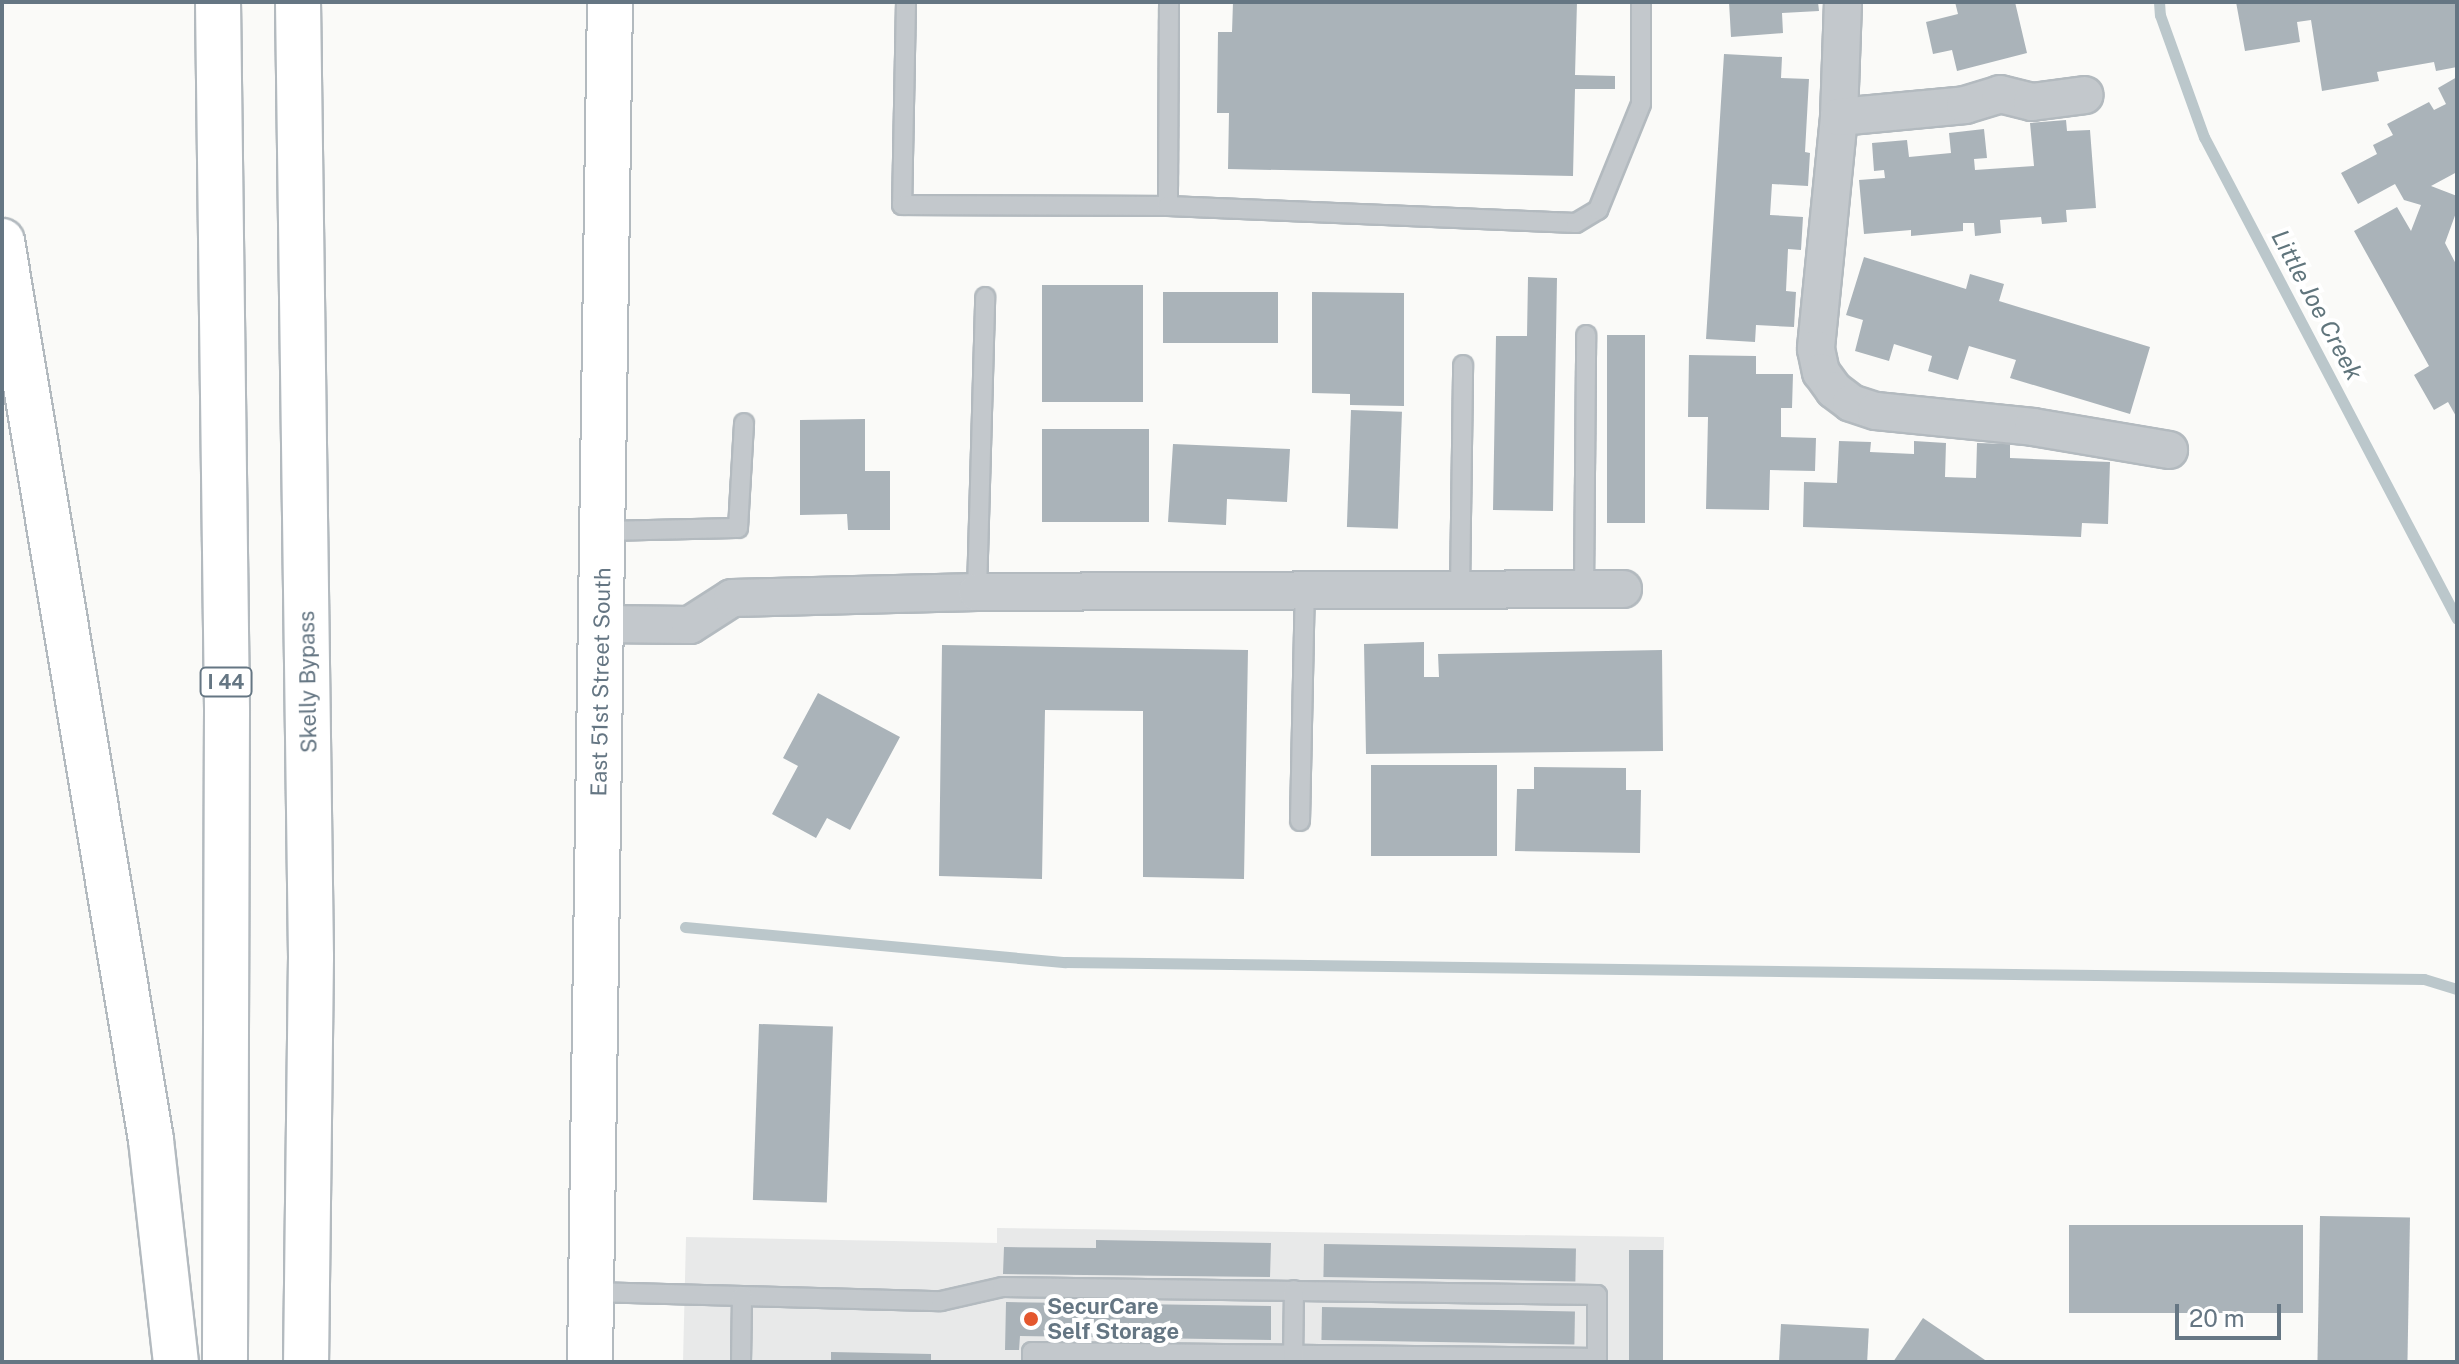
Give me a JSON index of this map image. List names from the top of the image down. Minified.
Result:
{"streets":{"main road":["I 44","Skelly Bypass","East 51st Street South"]},"water":["Little Joe Creek"],"places":["SecurCare Self Storage"],"scale_bar":"20 m"}
